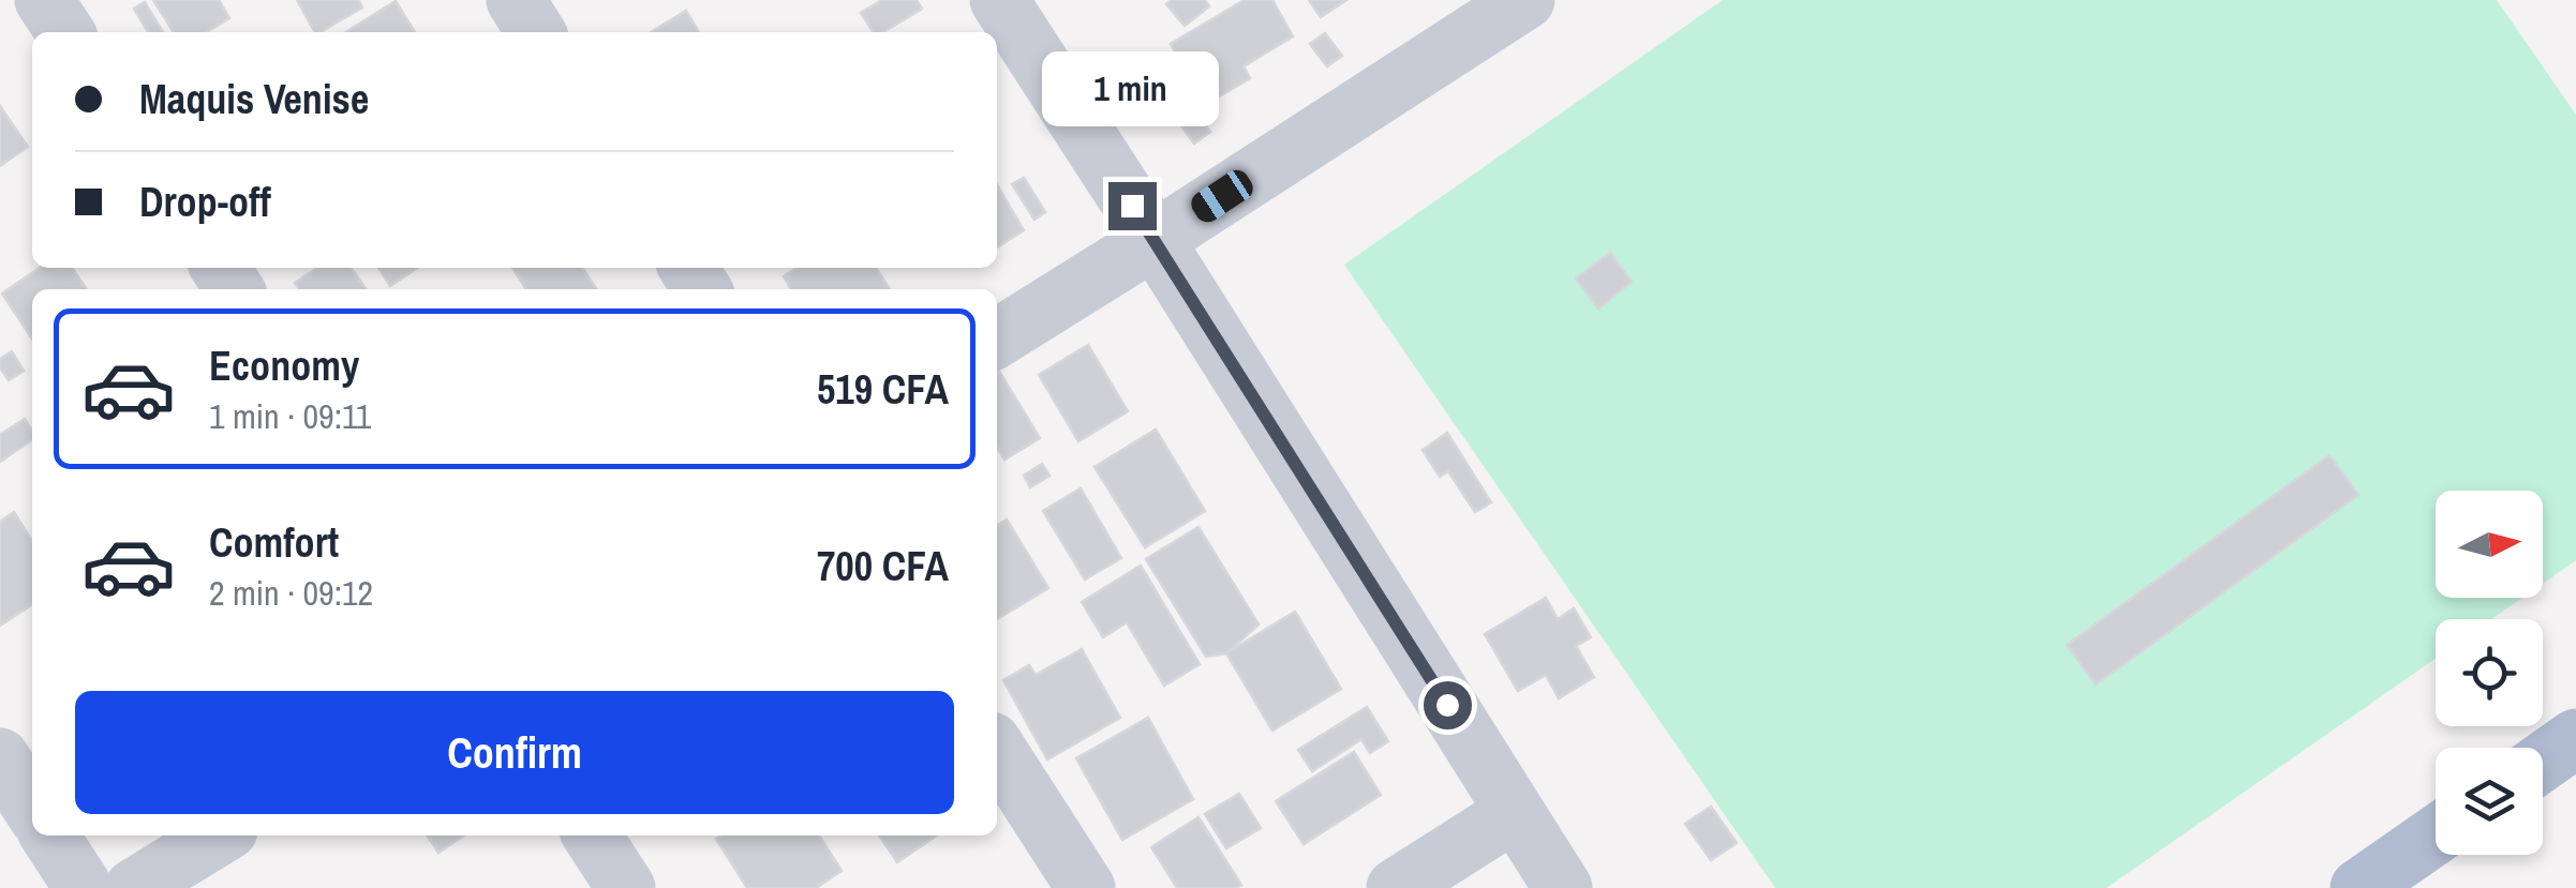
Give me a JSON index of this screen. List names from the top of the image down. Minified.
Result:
{"north":"right","page":{"banner":["Maquis Venise","Drop-off"],"bubble":"1 min","list":[{"name":"Economy","note":"1 min · 09:11","value":"519 CFA"},{"name":"Comfort","note":"2 min · 09:12","value":"700 CFA"}],"buttons":"Confirm"}}
